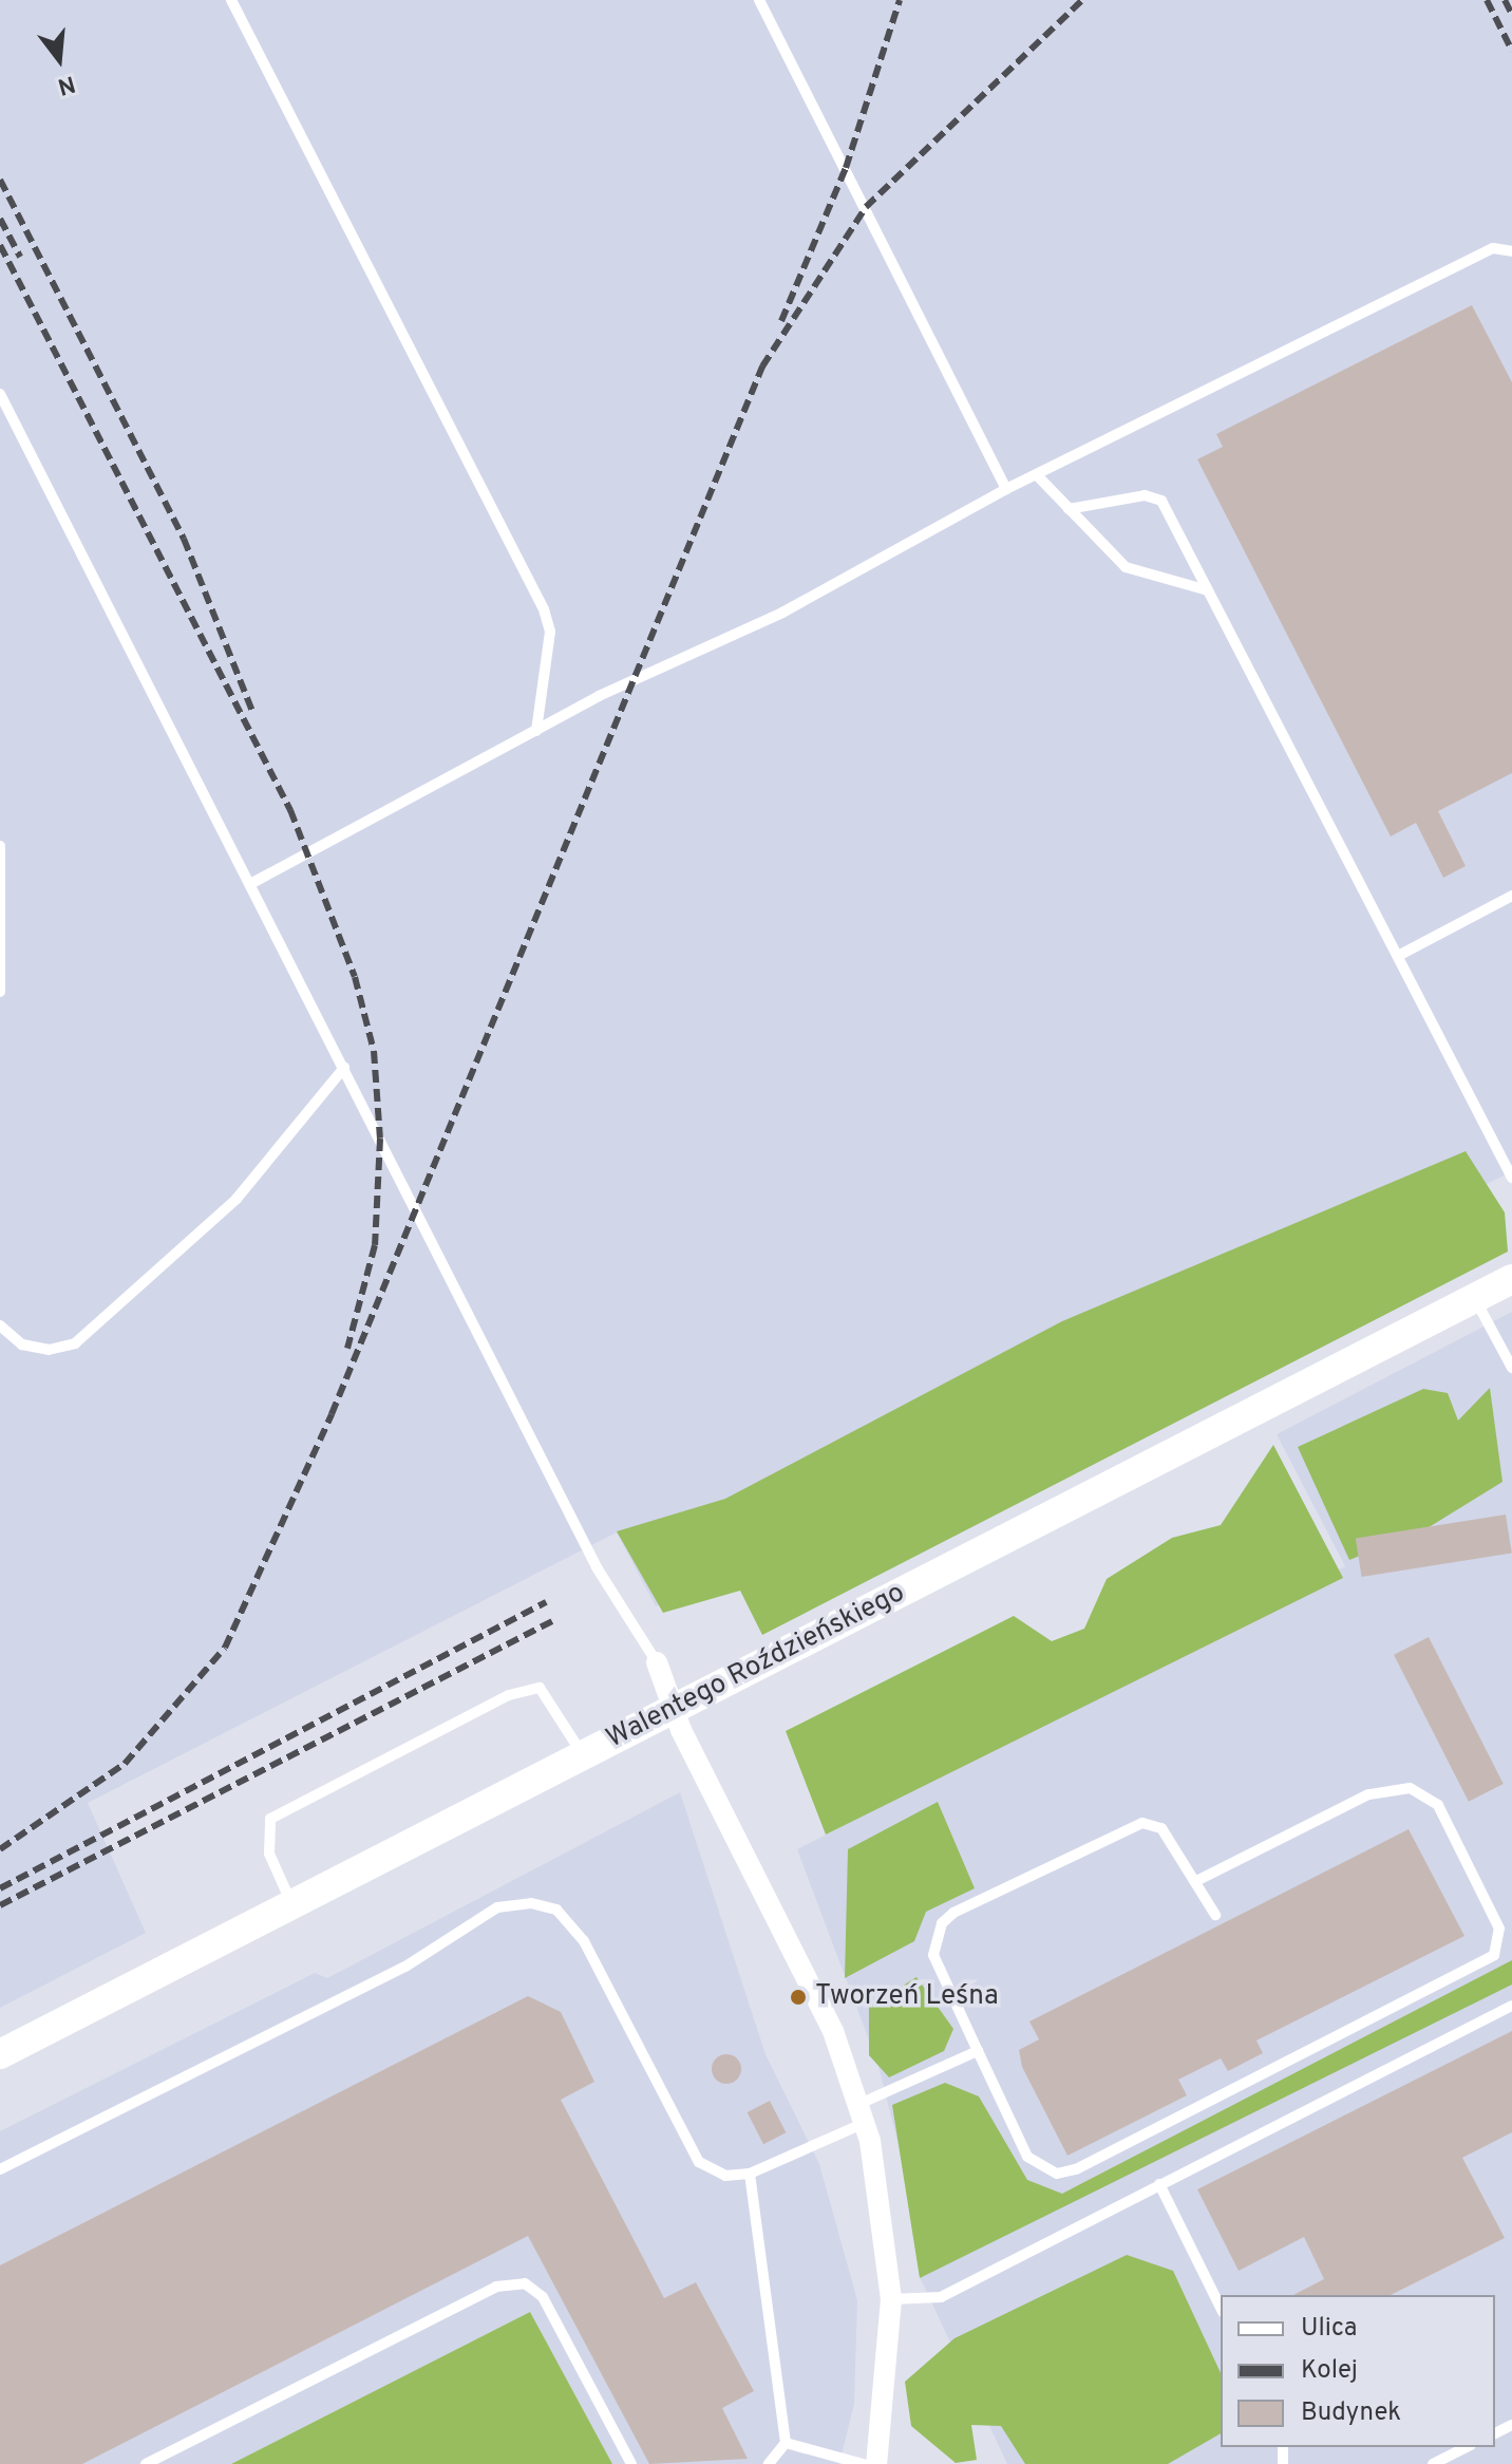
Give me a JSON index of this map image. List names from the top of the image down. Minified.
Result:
{"streets":{"street":["Walentego Roździeńskiego"]},"places":["Tworzeń Leśna"],"legend":["Ulica","Kolej","Budynek"],"north":"bottom"}
